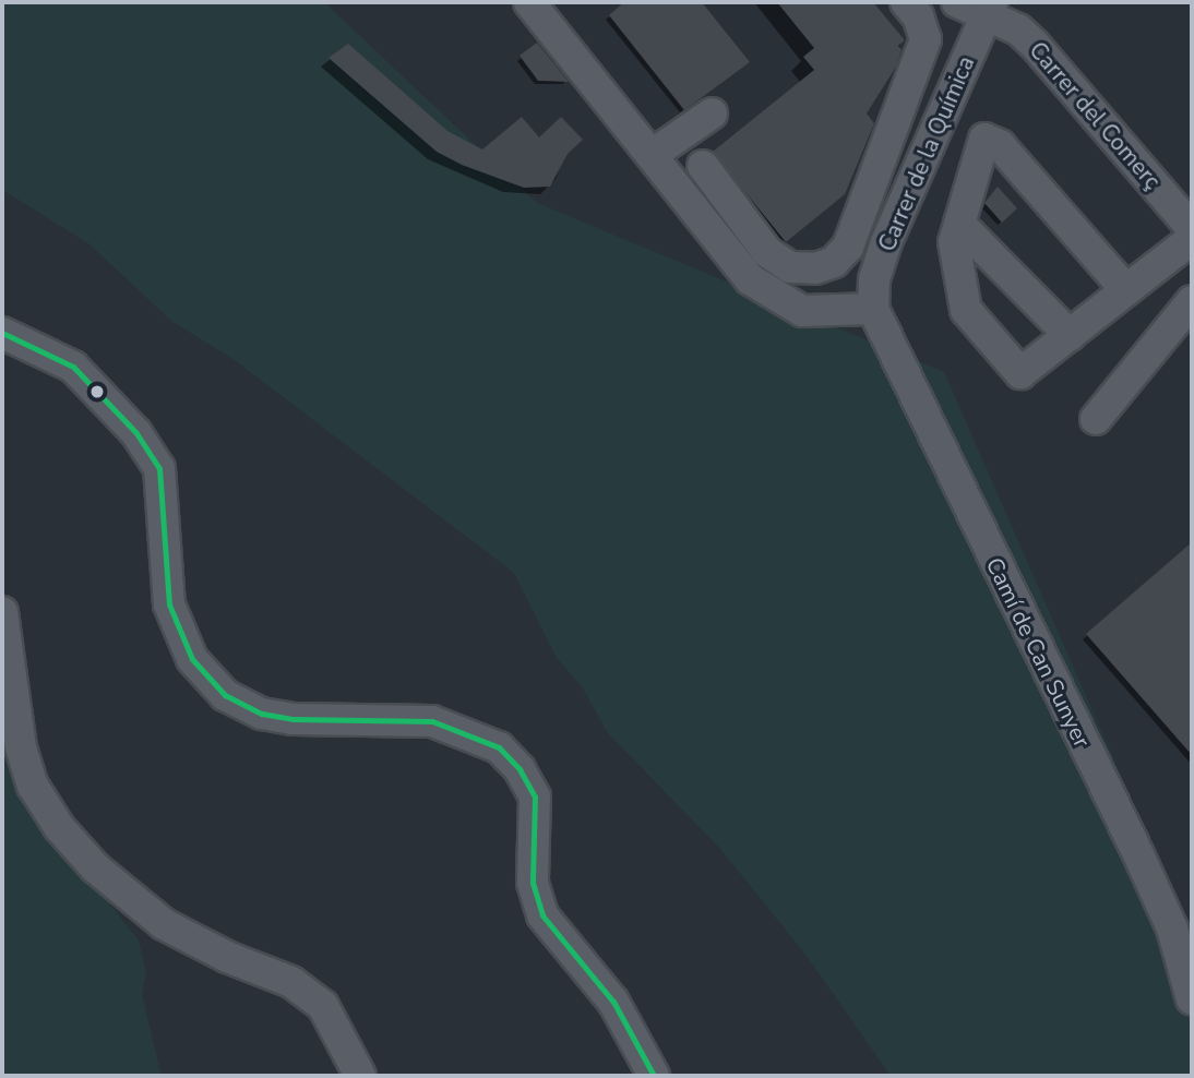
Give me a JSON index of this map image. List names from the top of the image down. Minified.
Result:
{"streets":{"street":["Carrer del Comerç","Carrer de la Química","Camí de Can Sunyer"]},"crossings":[["Carrer del Comerç","Carrer de la Química"],["Carrer de la Química","Camí de Can Sunyer"]]}
